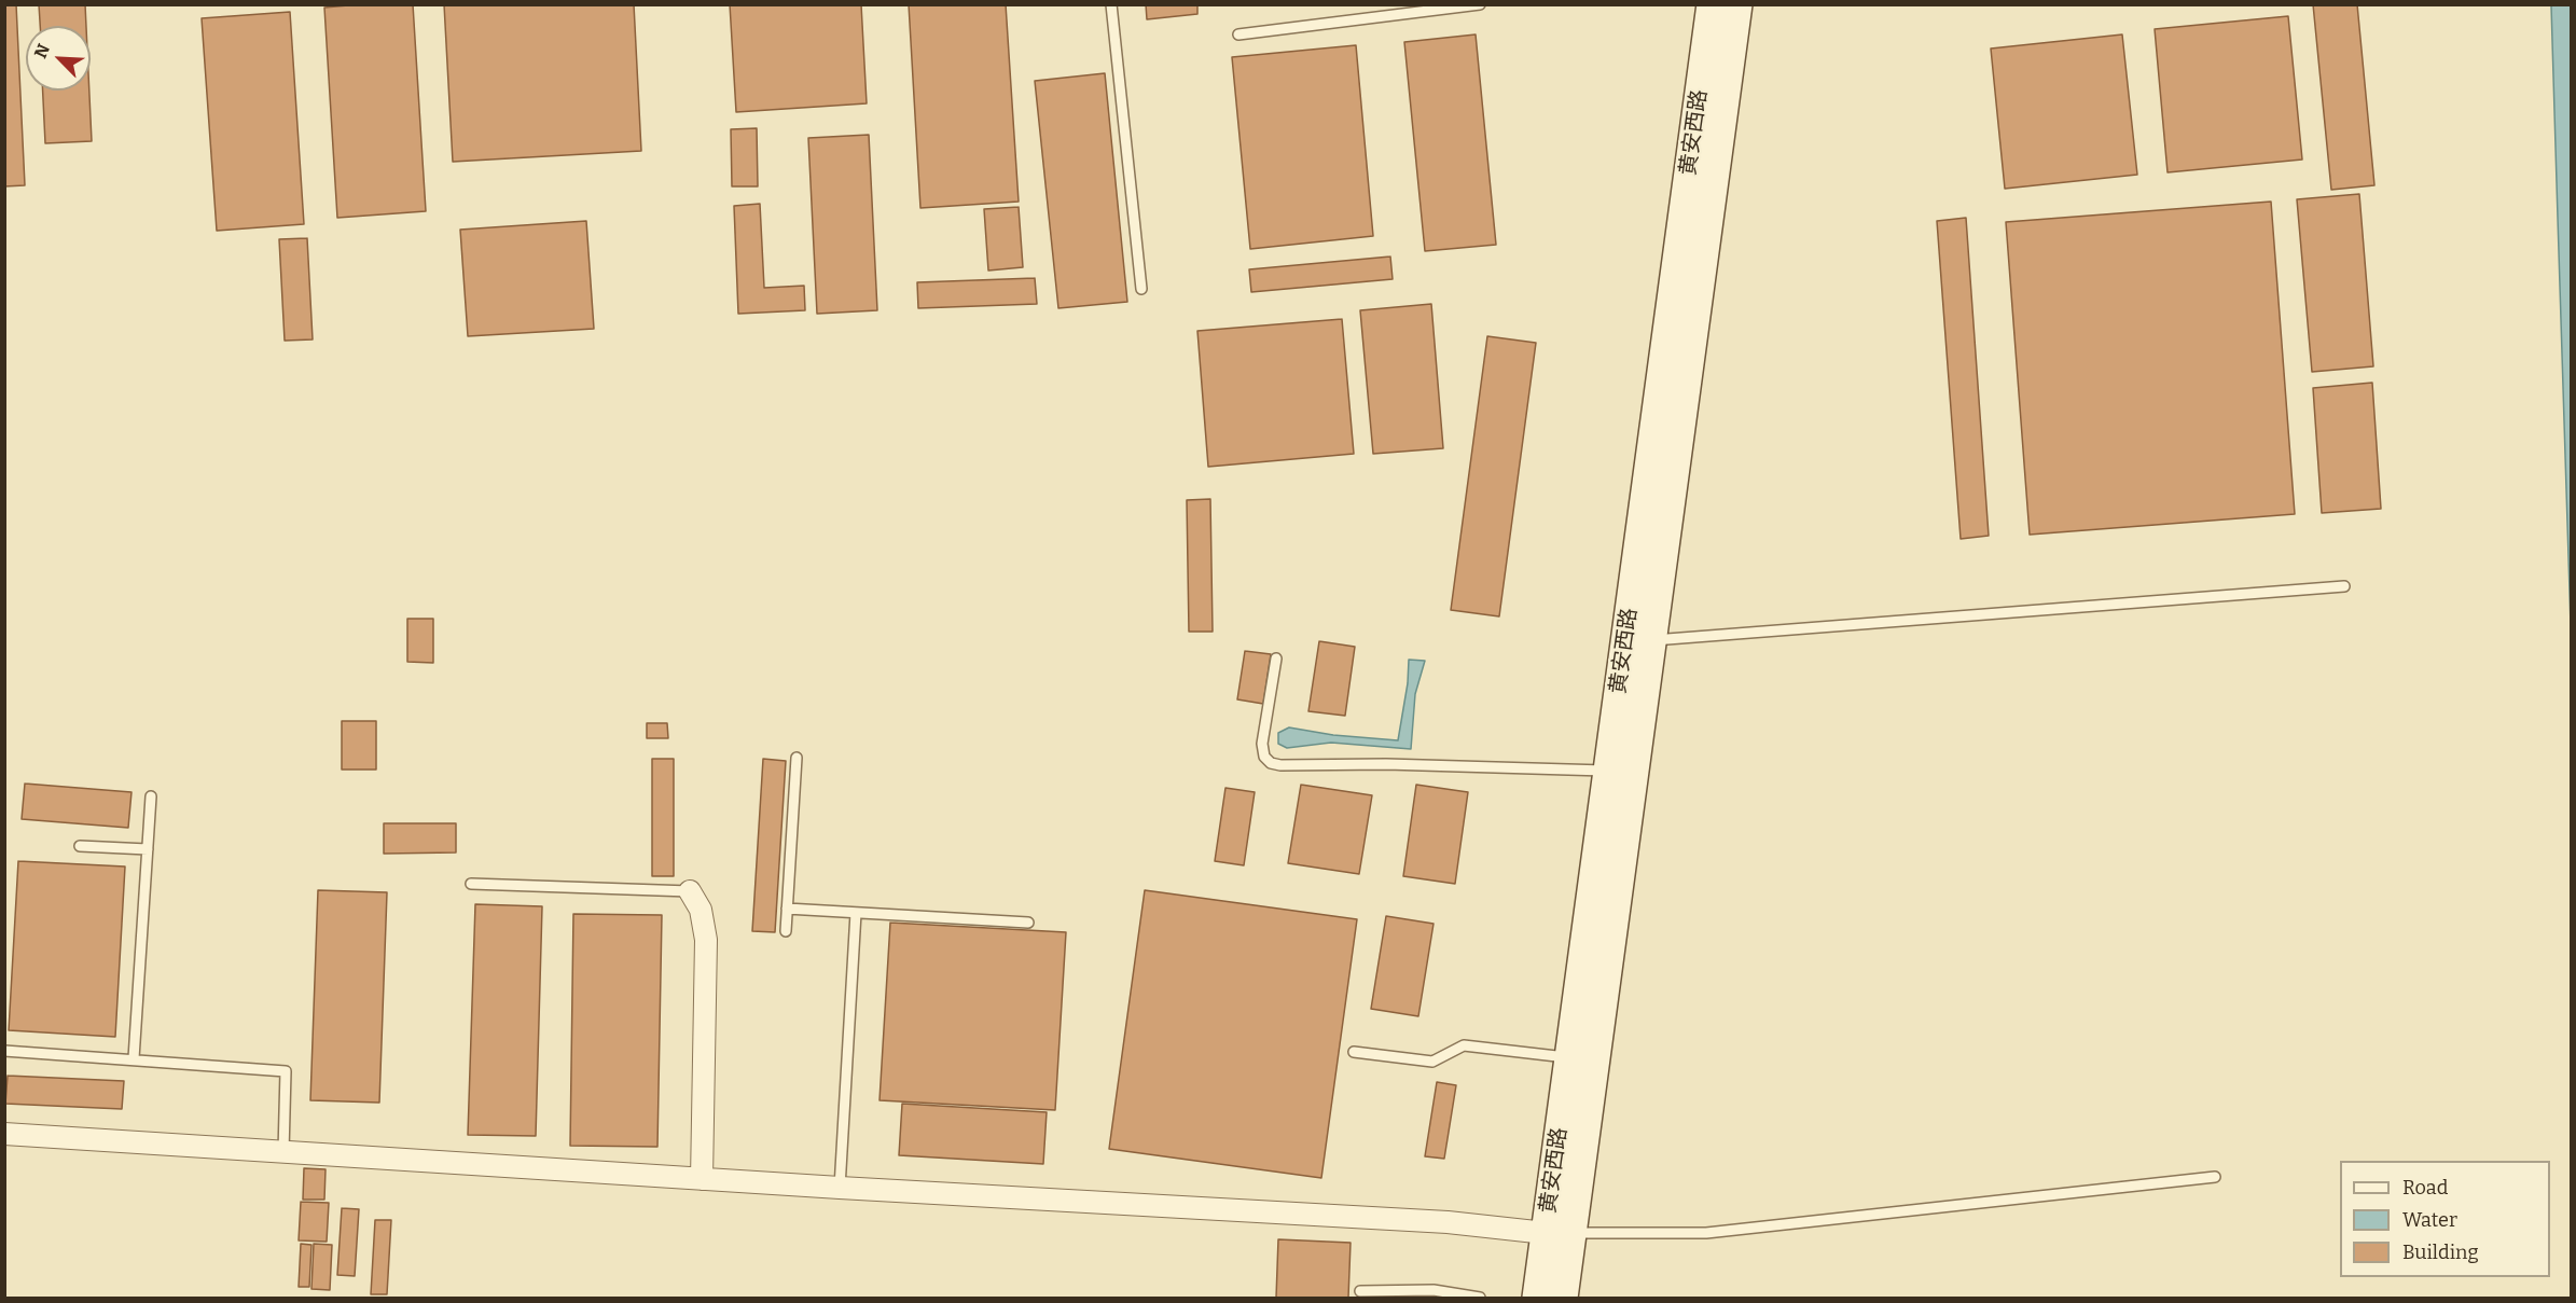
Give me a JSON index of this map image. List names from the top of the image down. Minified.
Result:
{"streets":{"street":["黄安西路"]},"legend":["Road","Water","Building"],"north":"top left"}
